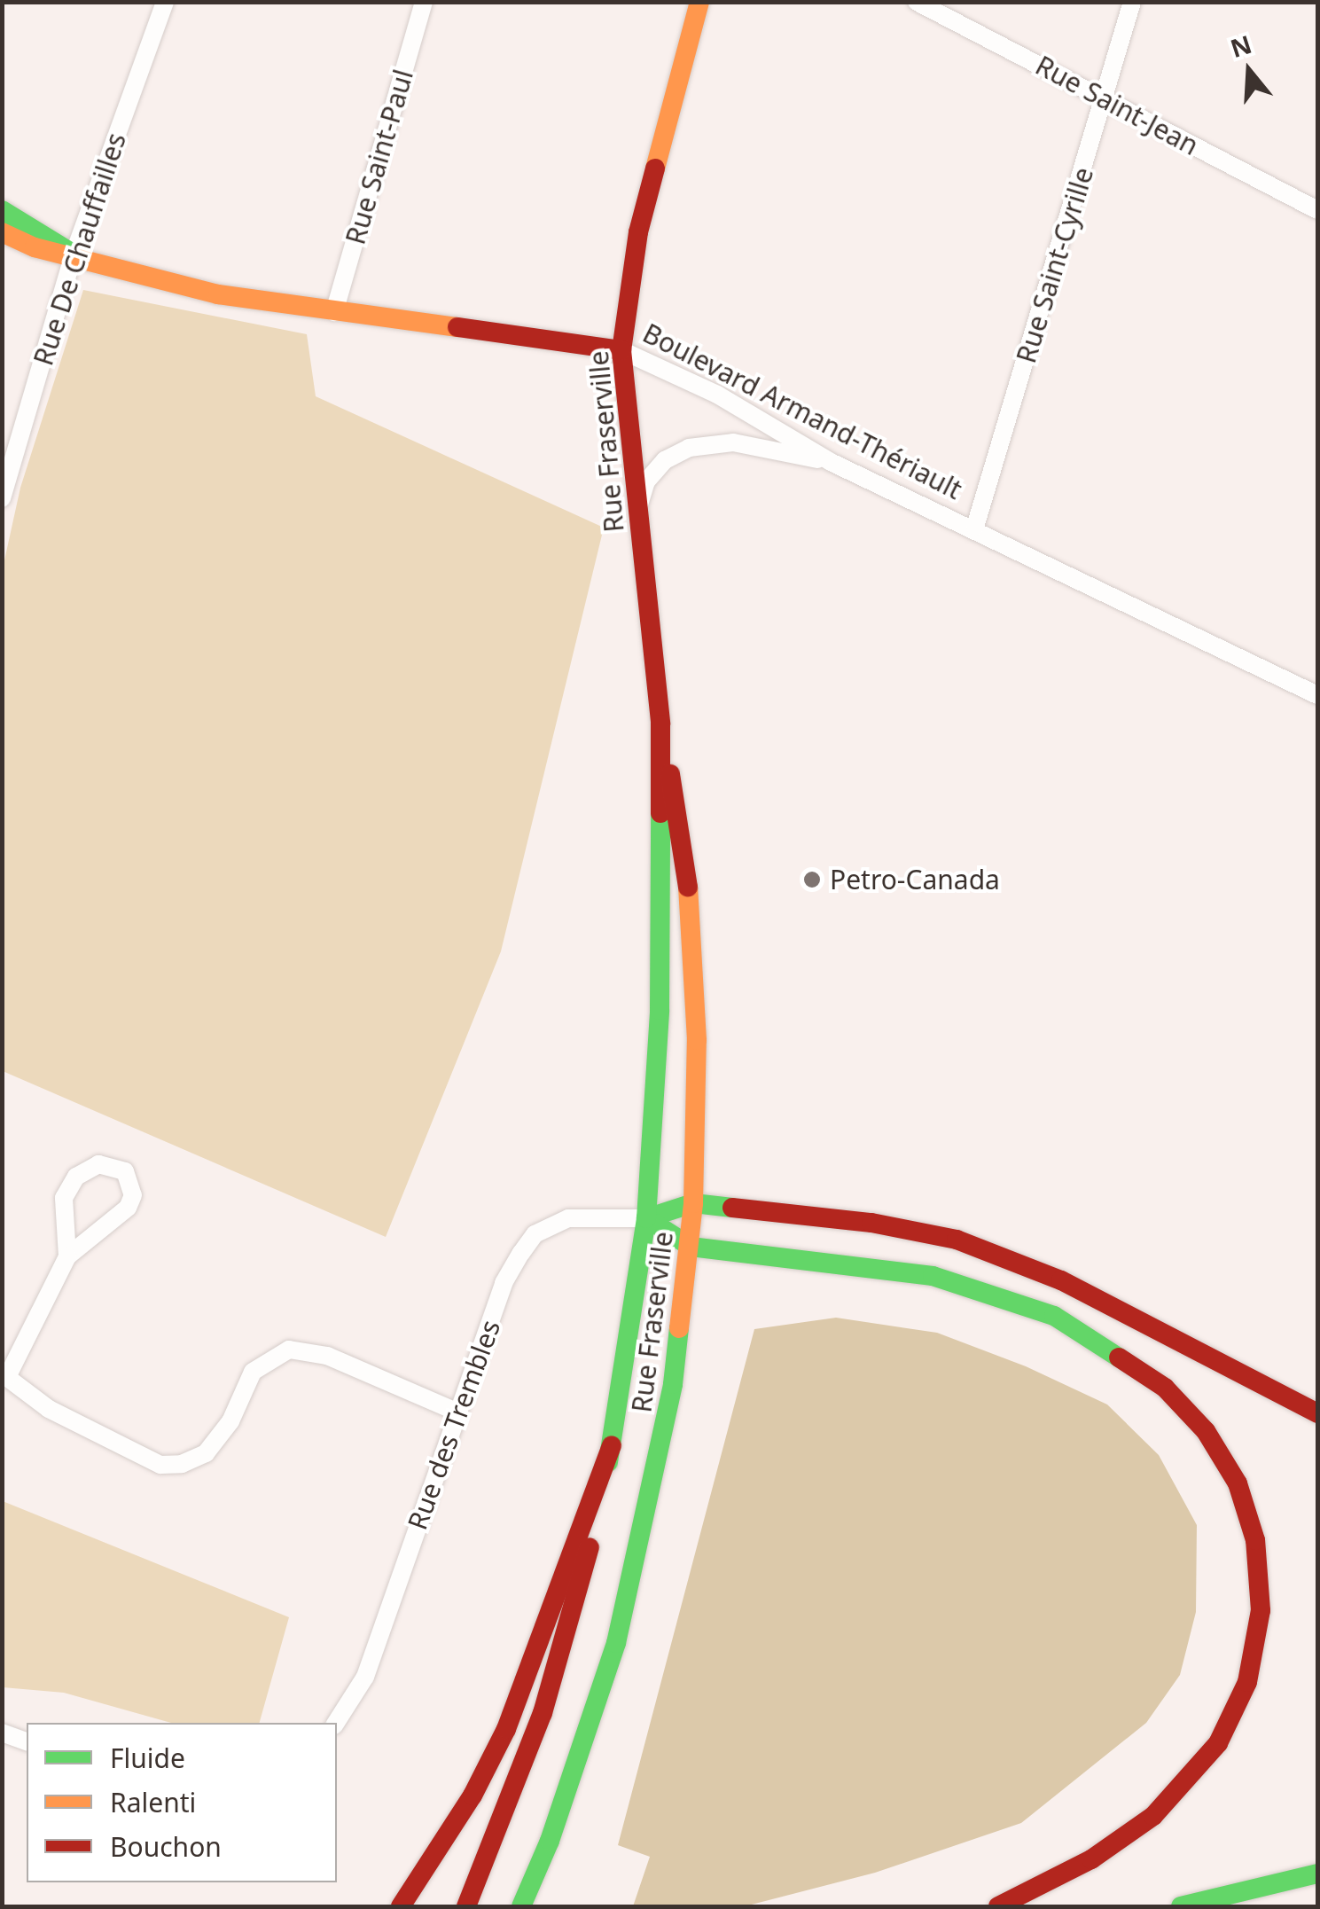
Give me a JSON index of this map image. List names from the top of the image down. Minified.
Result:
{"streets":{"main road":["Boulevard Armand-Thériault","Rue Fraserville"],"street":["Rue Saint-Jean","Rue Saint-Paul","Rue De Chauffailles","Rue Saint-Cyrille","Rue des Trembles"]},"crossings":[["Rue Saint-Jean","Rue Saint-Cyrille"],["Rue Saint-Paul","Boulevard Armand-Thériault"],["Rue De Chauffailles","Boulevard Armand-Thériault"],["Rue Saint-Cyrille","Boulevard Armand-Thériault"],["Boulevard Armand-Thériault","Rue Fraserville"],["Rue Fraserville","Rue des Trembles"]],"places":["Petro-Canada"],"legend":["Fluide","Ralenti","Bouchon"],"north":"top"}
